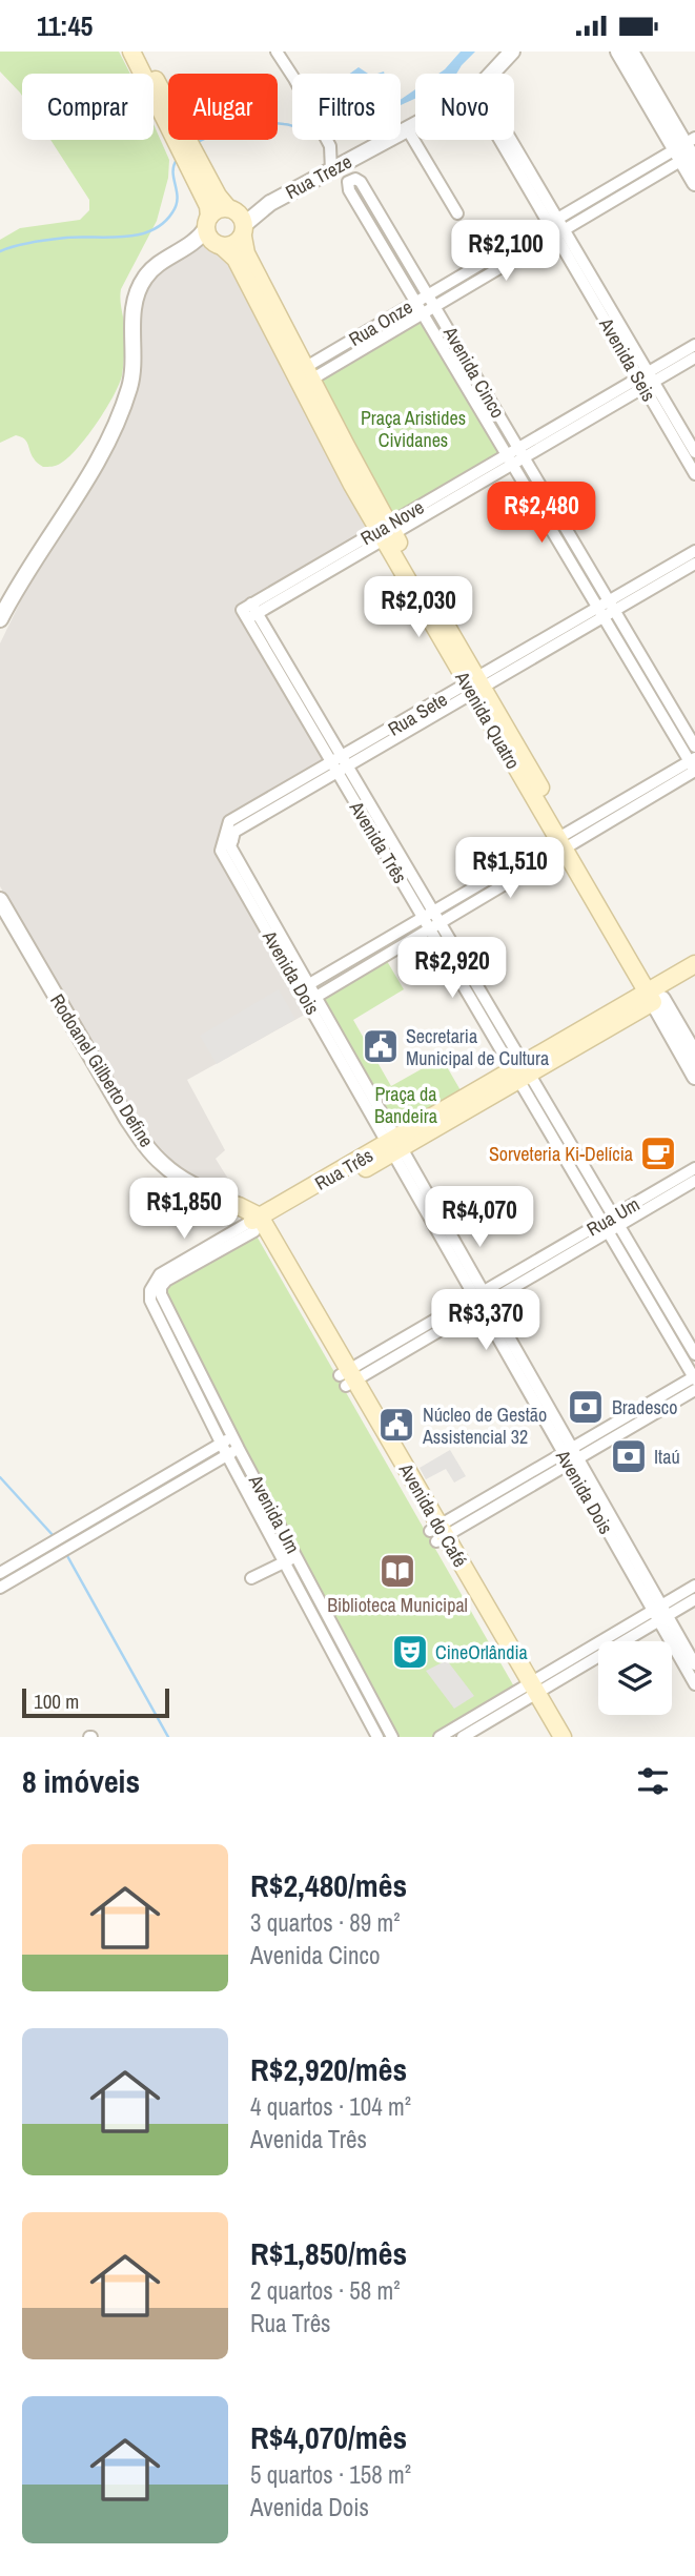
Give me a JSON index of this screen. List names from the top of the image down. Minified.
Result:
{"streets":{"main road":["Avenida Quatro","Rodoanel Gilberto Define","Rua Três","Avenida do Café"],"street":["Rua Treze","Rua Onze","Avenida Seis","Avenida Cinco","Rua Nove","Rua Sete","Avenida Três","Avenida Dois","Rua Um","Avenida Um"]},"crossings":[["Rua Treze","Avenida Quatro"],["Rua Onze","Avenida Seis"],["Rua Onze","Avenida Cinco"],["Rua Onze","Avenida Quatro"],["Avenida Seis","Rua Nove"],["Avenida Cinco","Rua Nove"],["Avenida Cinco","Rua Sete"],["Rua Nove","Avenida Quatro"],["Rua Nove","Avenida Três"],["Rua Sete","Avenida Quatro"],["Rua Sete","Avenida Três"],["Rua Sete","Avenida Dois"],["Avenida Quatro","Rua Três"],["Avenida Três","Rua Três"],["Avenida Três","Rua Um"],["Avenida Dois","Rua Três"],["Avenida Dois","Rua Um"],["Rodoanel Gilberto Define","Rua Três"],["Rodoanel Gilberto Define","Avenida do Café"],["Rua Três","Avenida Um"],["Rua Três","Avenida do Café"],["Rua Um","Avenida do Café"]],"parks":["Praça Aristides Cividanes","Praça da Bandeira"],"places":{"public building":["Secretaria Municipal de Cultura","Núcleo de Gestão Assistencial 32"],"cafe":["Sorveteria Ki-Delícia"],"bank":["Bradesco","Itaú"],"library":["Biblioteca Municipal"],"theatre":["CineOrlândia"]},"scale_bar":"100 m","page":{"status":"11:45","chip":["Comprar","Alugar","Filtros","Novo"],"price":["R$2,100","R$2,480","R$2,030","R$1,510","R$2,920","R$1,850","R$4,070","R$3,370"],"scale":"100 m","heading":"8 imóveis","list":[{"name":"R$2,480/mês","note":"3 quartos · 89 m² · Avenida Cinco"},{"name":"R$2,920/mês","note":"4 quartos · 104 m² · Avenida Três"},{"name":"R$1,850/mês","note":"2 quartos · 58 m² · Rua Três"},{"name":"R$4,070/mês","note":"5 quartos · 158 m² · Avenida Dois"}]}}
